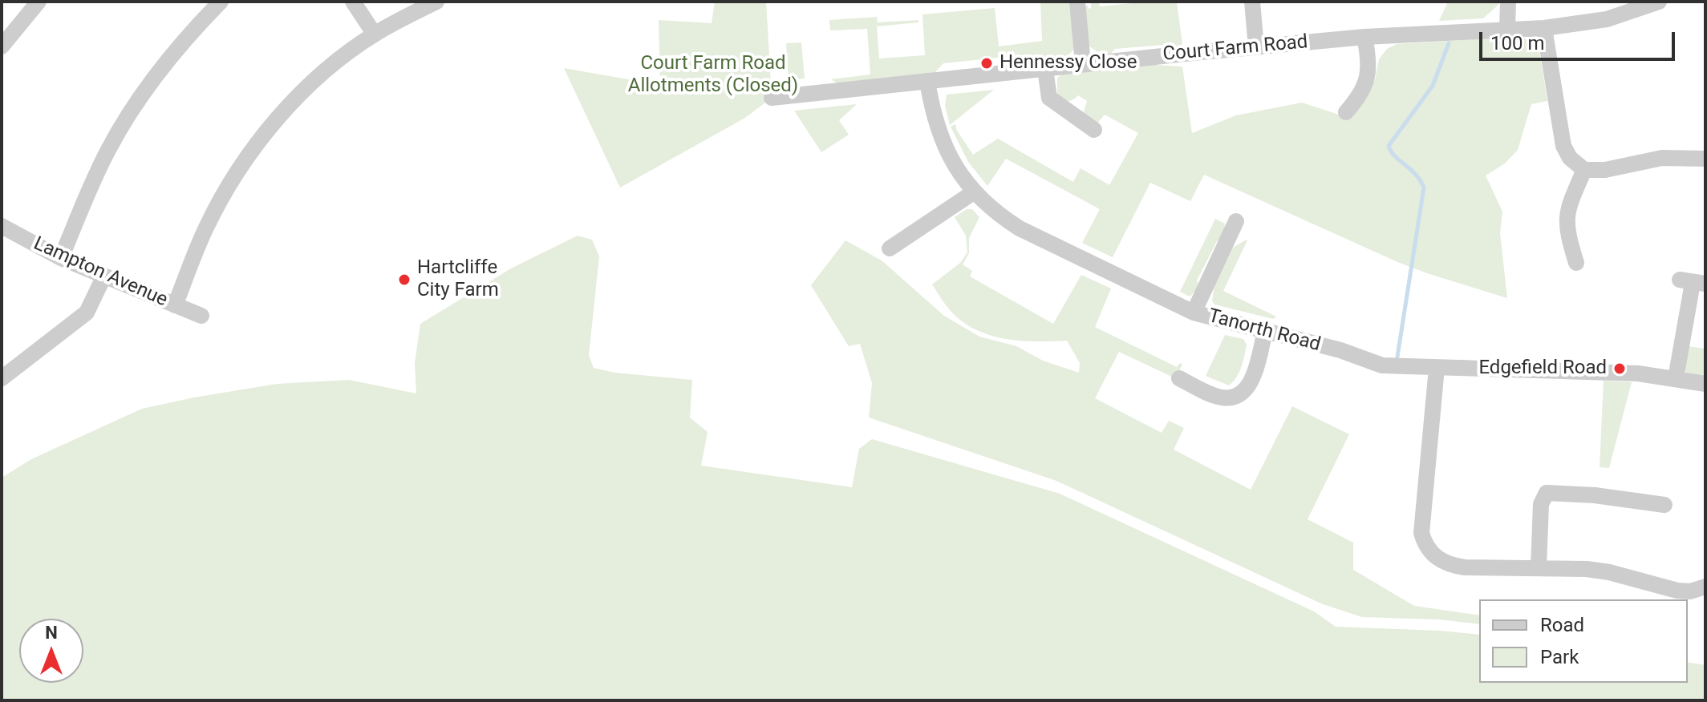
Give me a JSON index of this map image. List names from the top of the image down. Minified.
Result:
{"streets":{"street":["Court Farm Road","Lampton Avenue","Tanorth Road"]},"crossings":[["Court Farm Road","Tanorth Road"]],"parks":["Court Farm Road Allotments (Closed)"],"places":["Hennessy Close","Hartcliffe City Farm","Edgefield Road"],"legend":["Road","Park"],"scale_bar":"100 m","north":"top"}
